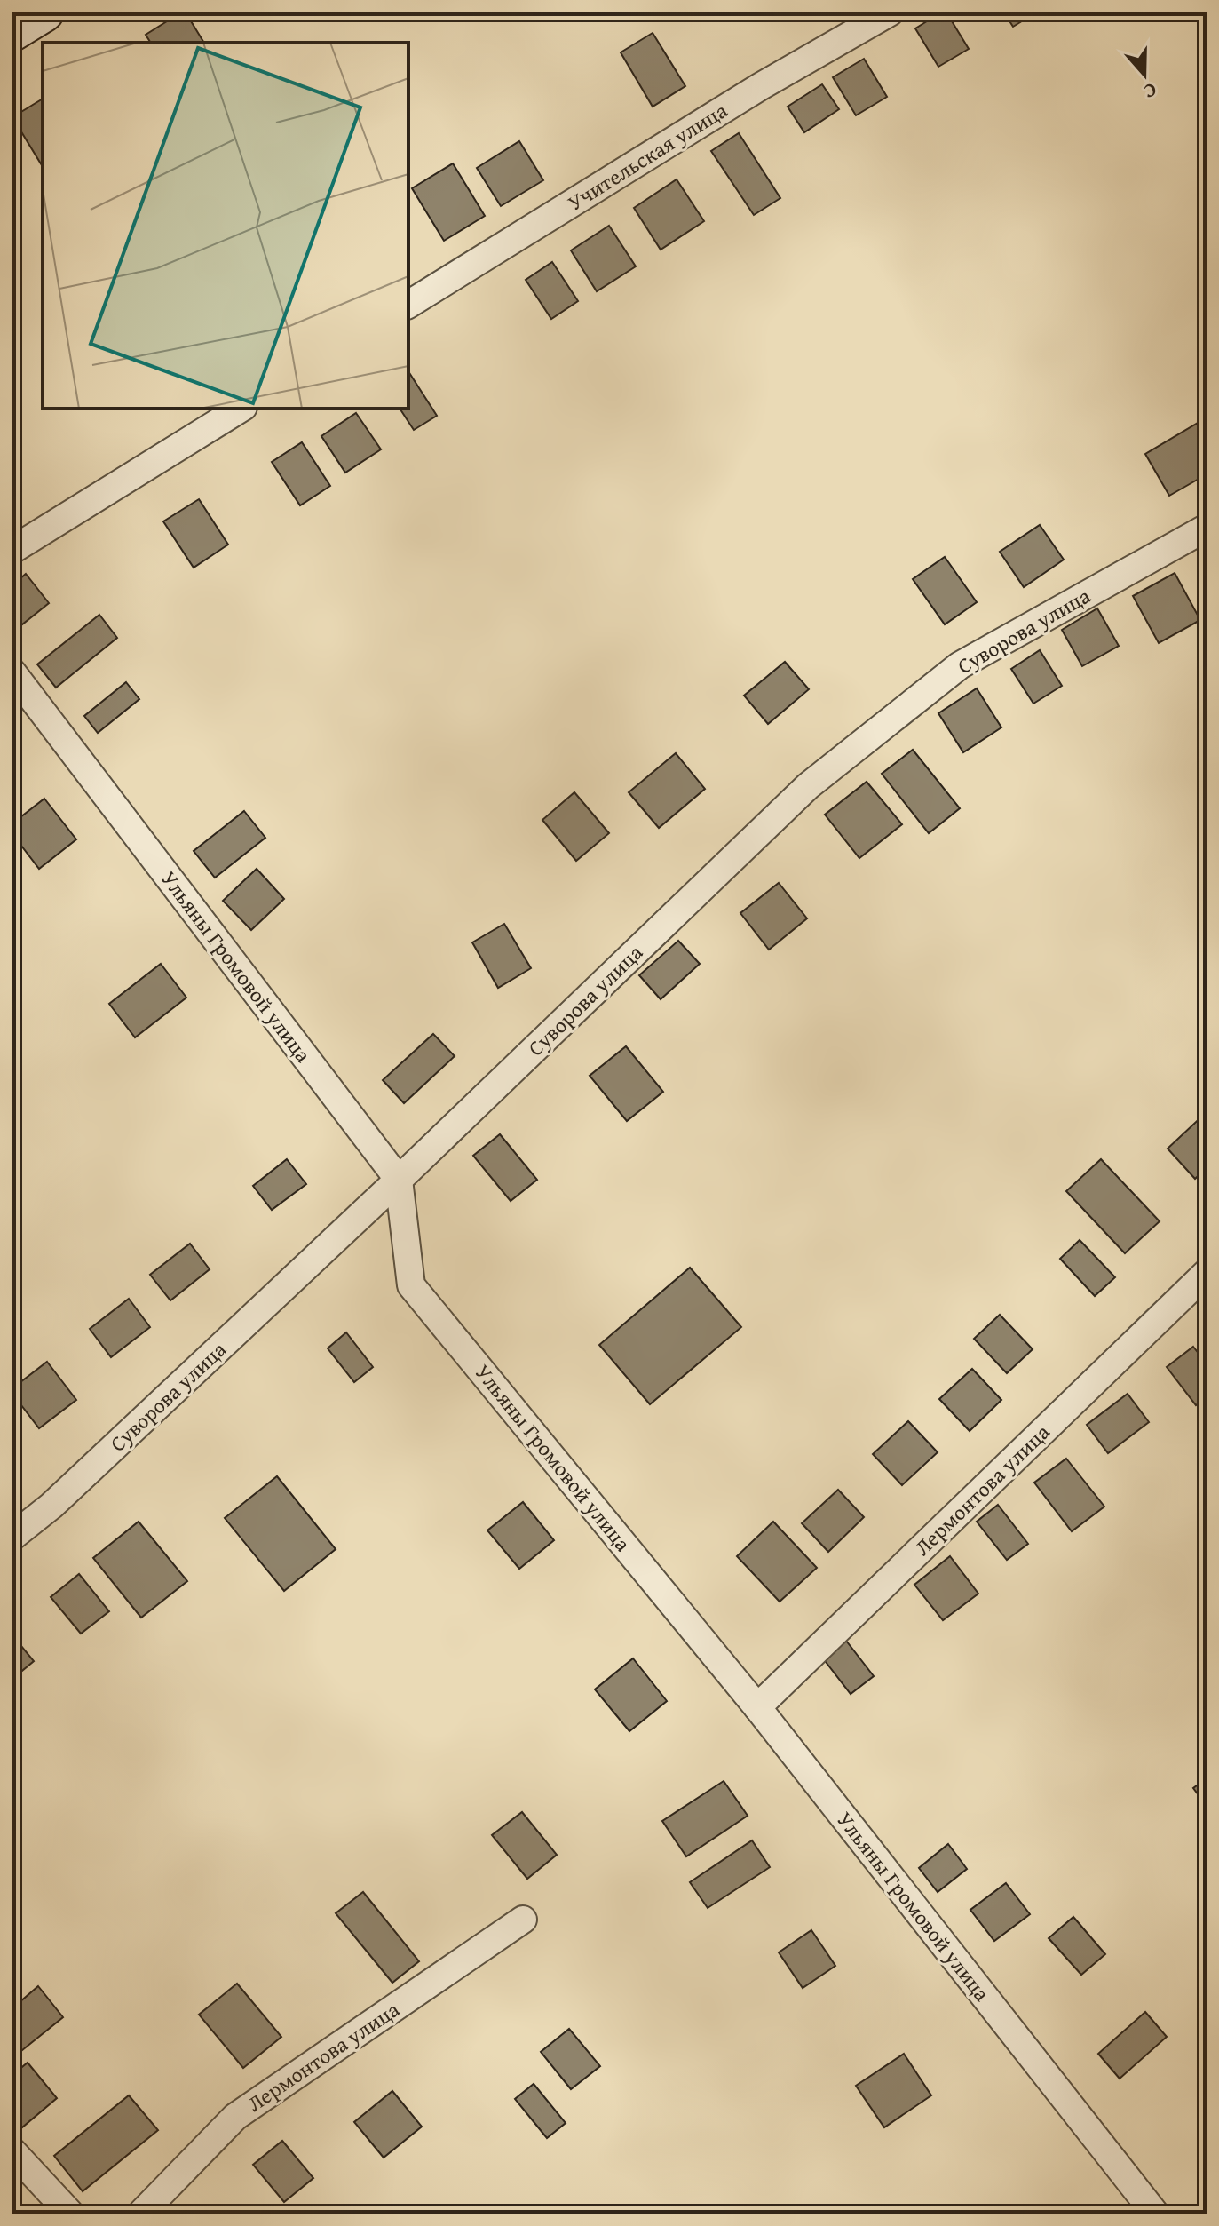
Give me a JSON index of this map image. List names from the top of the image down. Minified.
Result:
{"streets":{"street":["Учительская улица","Суворова улица","Ульяны Громовой улица","Лермонтова улица"]},"crossings":[["Суворова улица","Ульяны Громовой улица"],["Ульяны Громовой улица","Лермонтова улица"]],"north":"bottom"}
